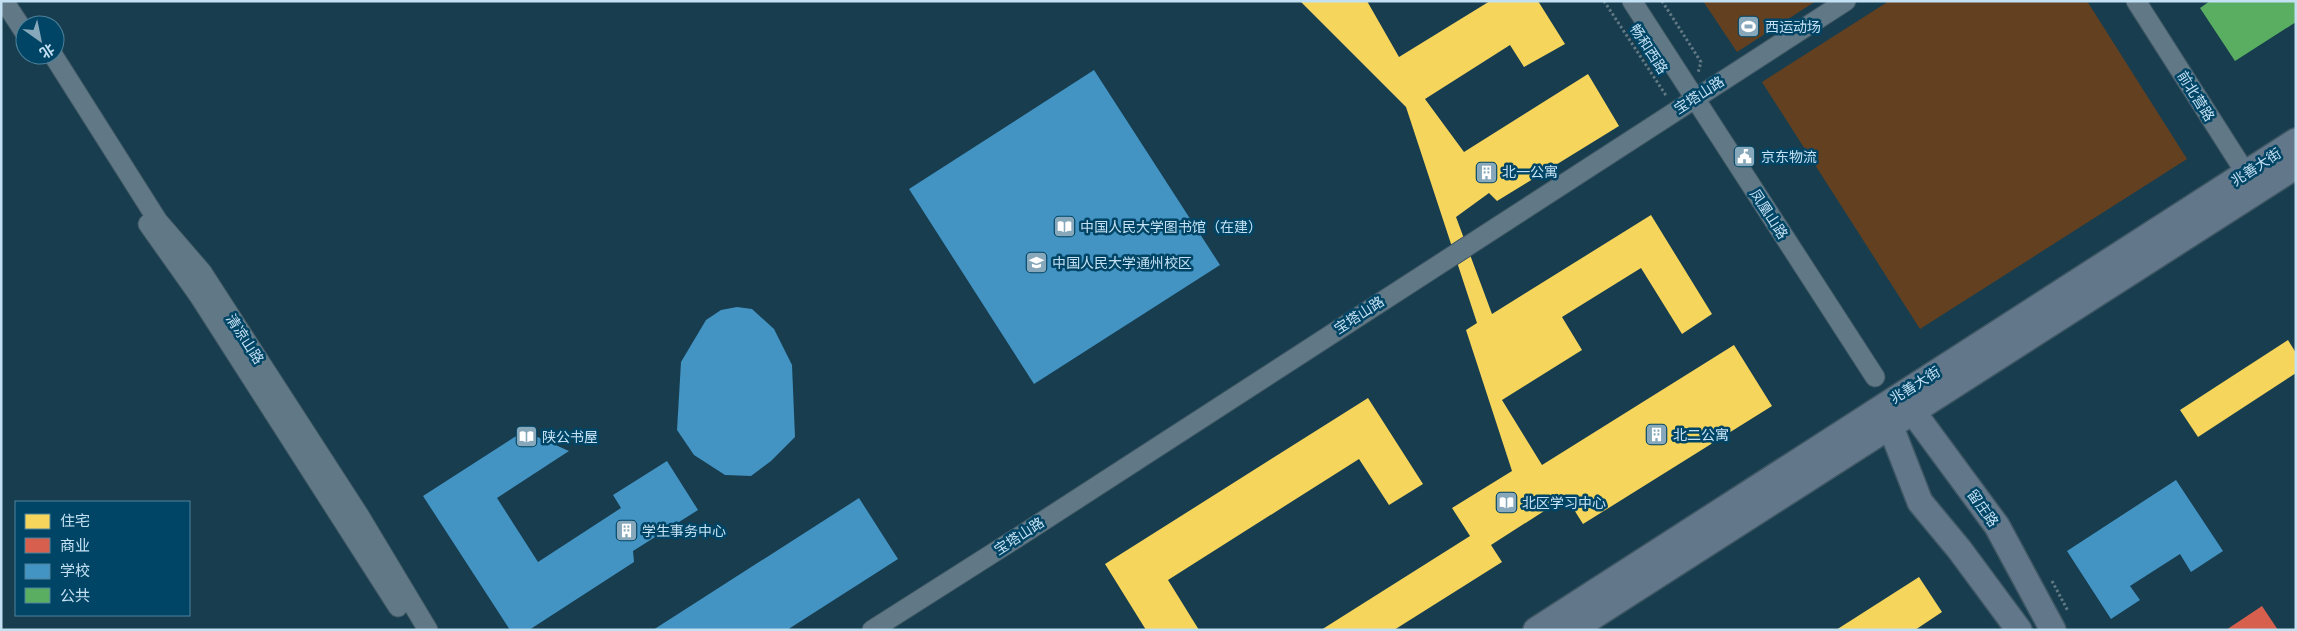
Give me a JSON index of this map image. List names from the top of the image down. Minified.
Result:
{"streets":{"main road":["兆善大街","留庄路"],"street":["宝塔山路","前北营路","凤凰山路","清凉山路"],"path":["畅和西路"]},"crossings":[["畅和西路","宝塔山路"],["宝塔山路","凤凰山路"],["前北营路","兆善大街"],["兆善大街","留庄路"]],"places":{"sports":["西运动场"],"public building":["京东物流"],"building":["北一公寓","北二公寓","学生事务中心"],"library":["中国人民大学图书馆（在建）","陕公书屋","北区学习中心"],"school or university":["中国人民大学通州校区"]},"legend":["住宅","商业","学校","公共"],"north":"bottom right"}
